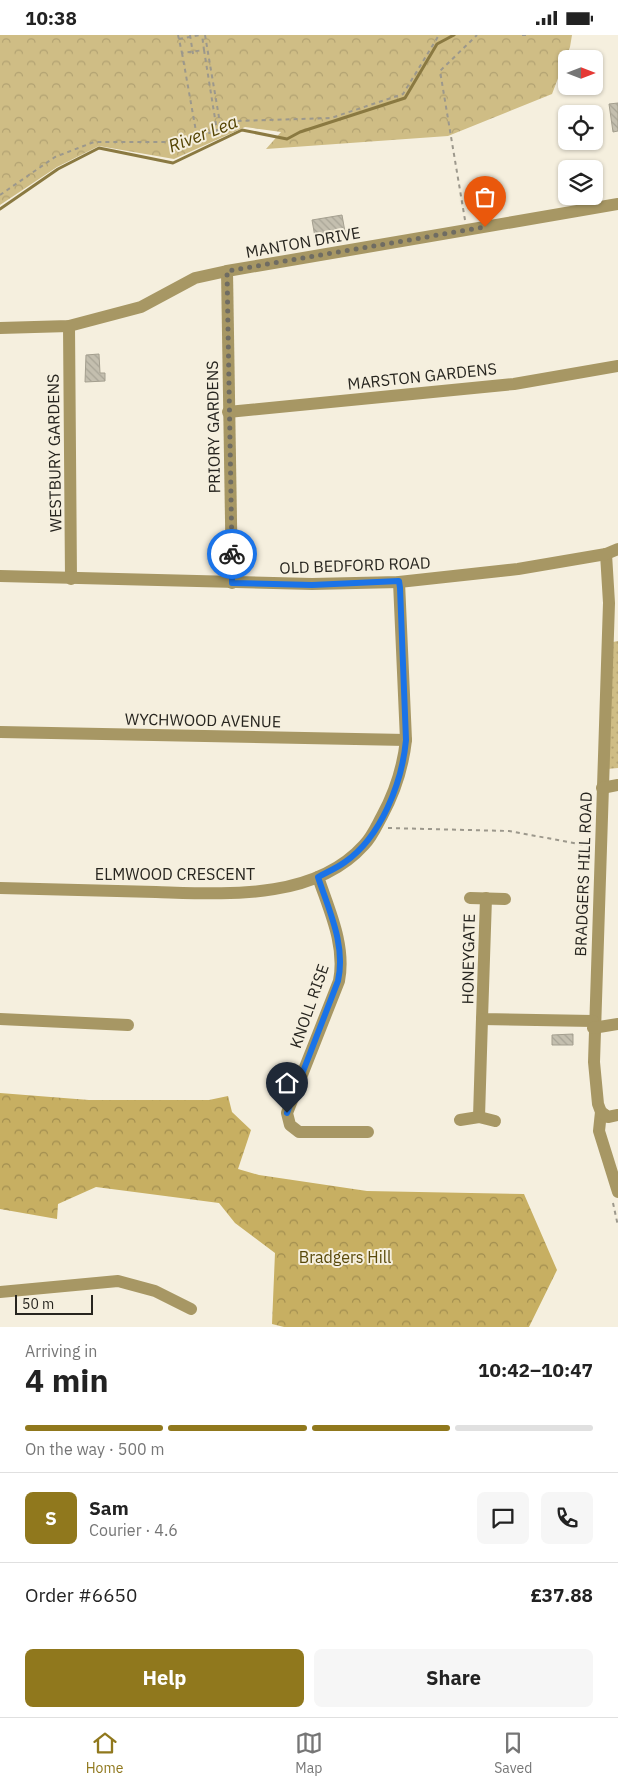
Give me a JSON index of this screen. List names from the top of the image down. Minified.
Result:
{"streets":{"street":["MANTON DRIVE","MARSTON GARDENS","PRIORY GARDENS","WESTBURY GARDENS","OLD BEDFORD ROAD","WYCHWOOD AVENUE","ELMWOOD CRESCENT","BRADGERS HILL ROAD","HONEYGATE","KNOLL RISE"]},"crossings":[["MANTON DRIVE","PRIORY GARDENS"],["MANTON DRIVE","WESTBURY GARDENS"],["MARSTON GARDENS","PRIORY GARDENS"],["PRIORY GARDENS","OLD BEDFORD ROAD"],["WESTBURY GARDENS","OLD BEDFORD ROAD"],["OLD BEDFORD ROAD","ELMWOOD CRESCENT"],["OLD BEDFORD ROAD","BRADGERS HILL ROAD"],["WYCHWOOD AVENUE","ELMWOOD CRESCENT"],["ELMWOOD CRESCENT","KNOLL RISE"],["BRADGERS HILL ROAD","HONEYGATE"]],"water":["River Lea"],"parks":["Bradgers Hill"],"scale_bar":"50 m","north":"right","page":{"status":"10:38","scale":"50 m","heading":["4 min","Arriving in","10:42–10:47"],"panel":["Sam","Courier · 4.6","Order #6650","£37.88"],"bar":"On the way · 500 m","round":"S","buttons":["Help","Share"],"tabs":["Home","Map","Saved"]}}
